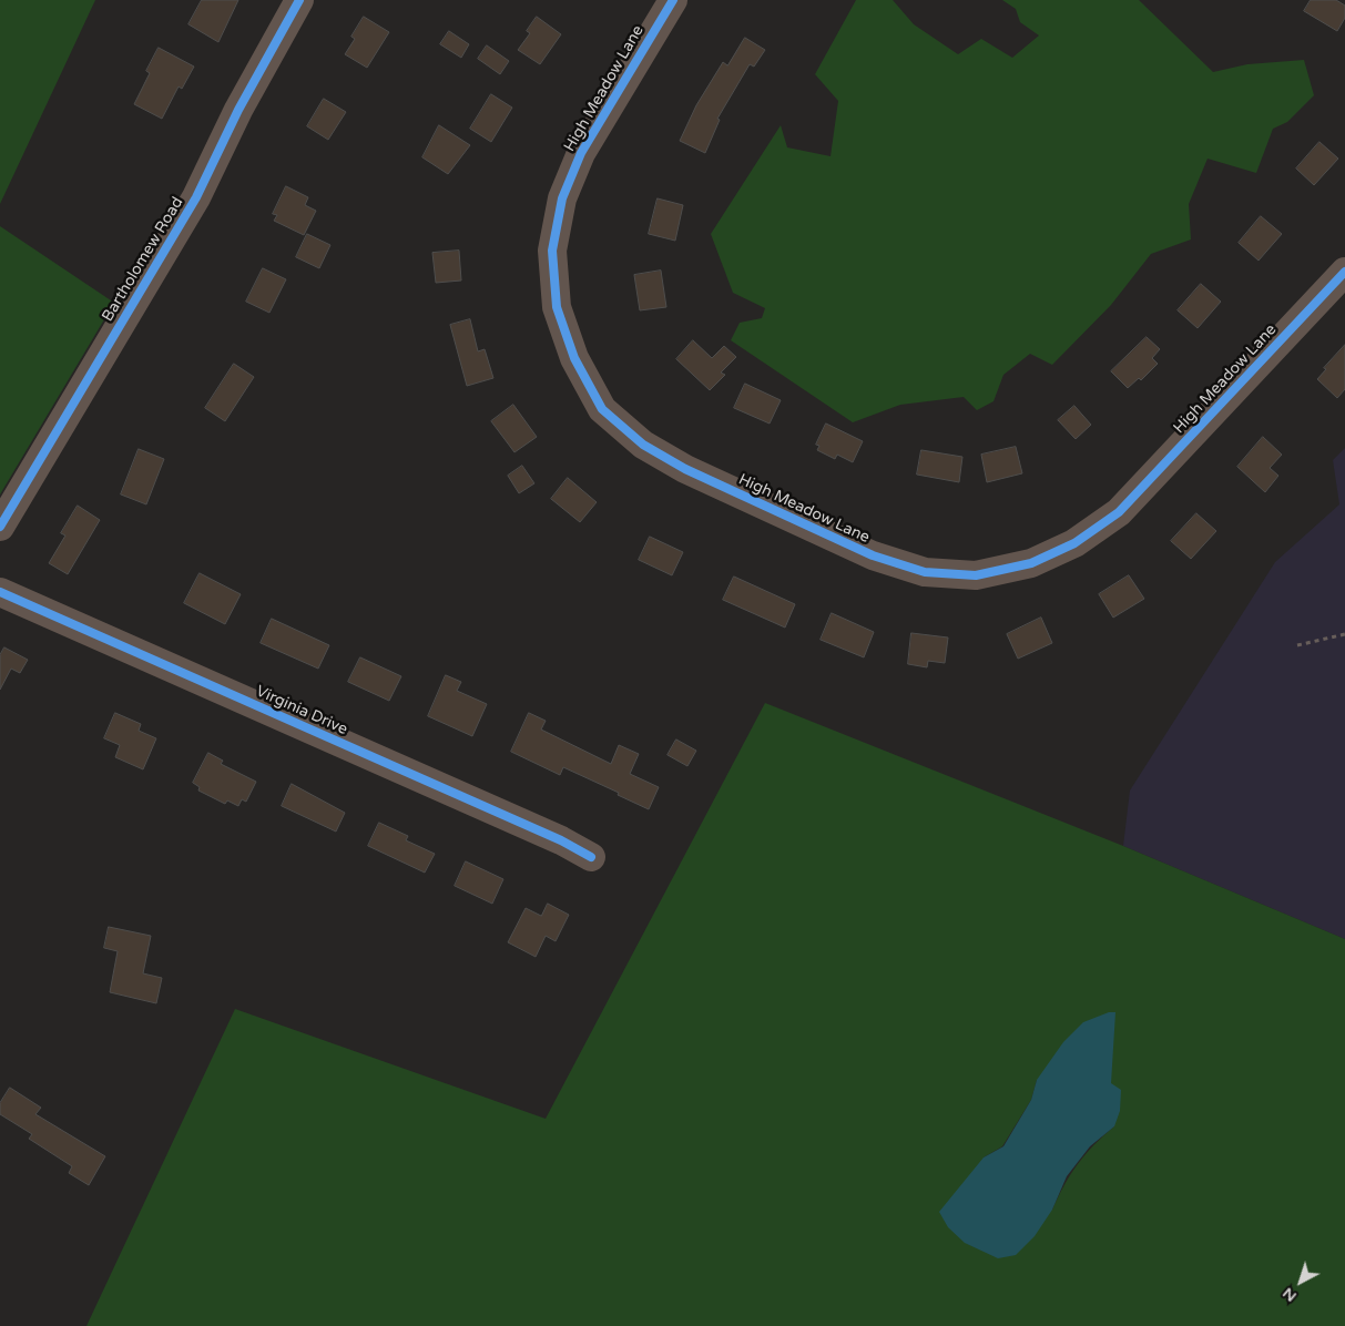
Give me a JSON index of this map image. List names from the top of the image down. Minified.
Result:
{"streets":{"street":["High Meadow Lane","Bartholomew Road","Virginia Drive"]},"north":"bottom left"}
